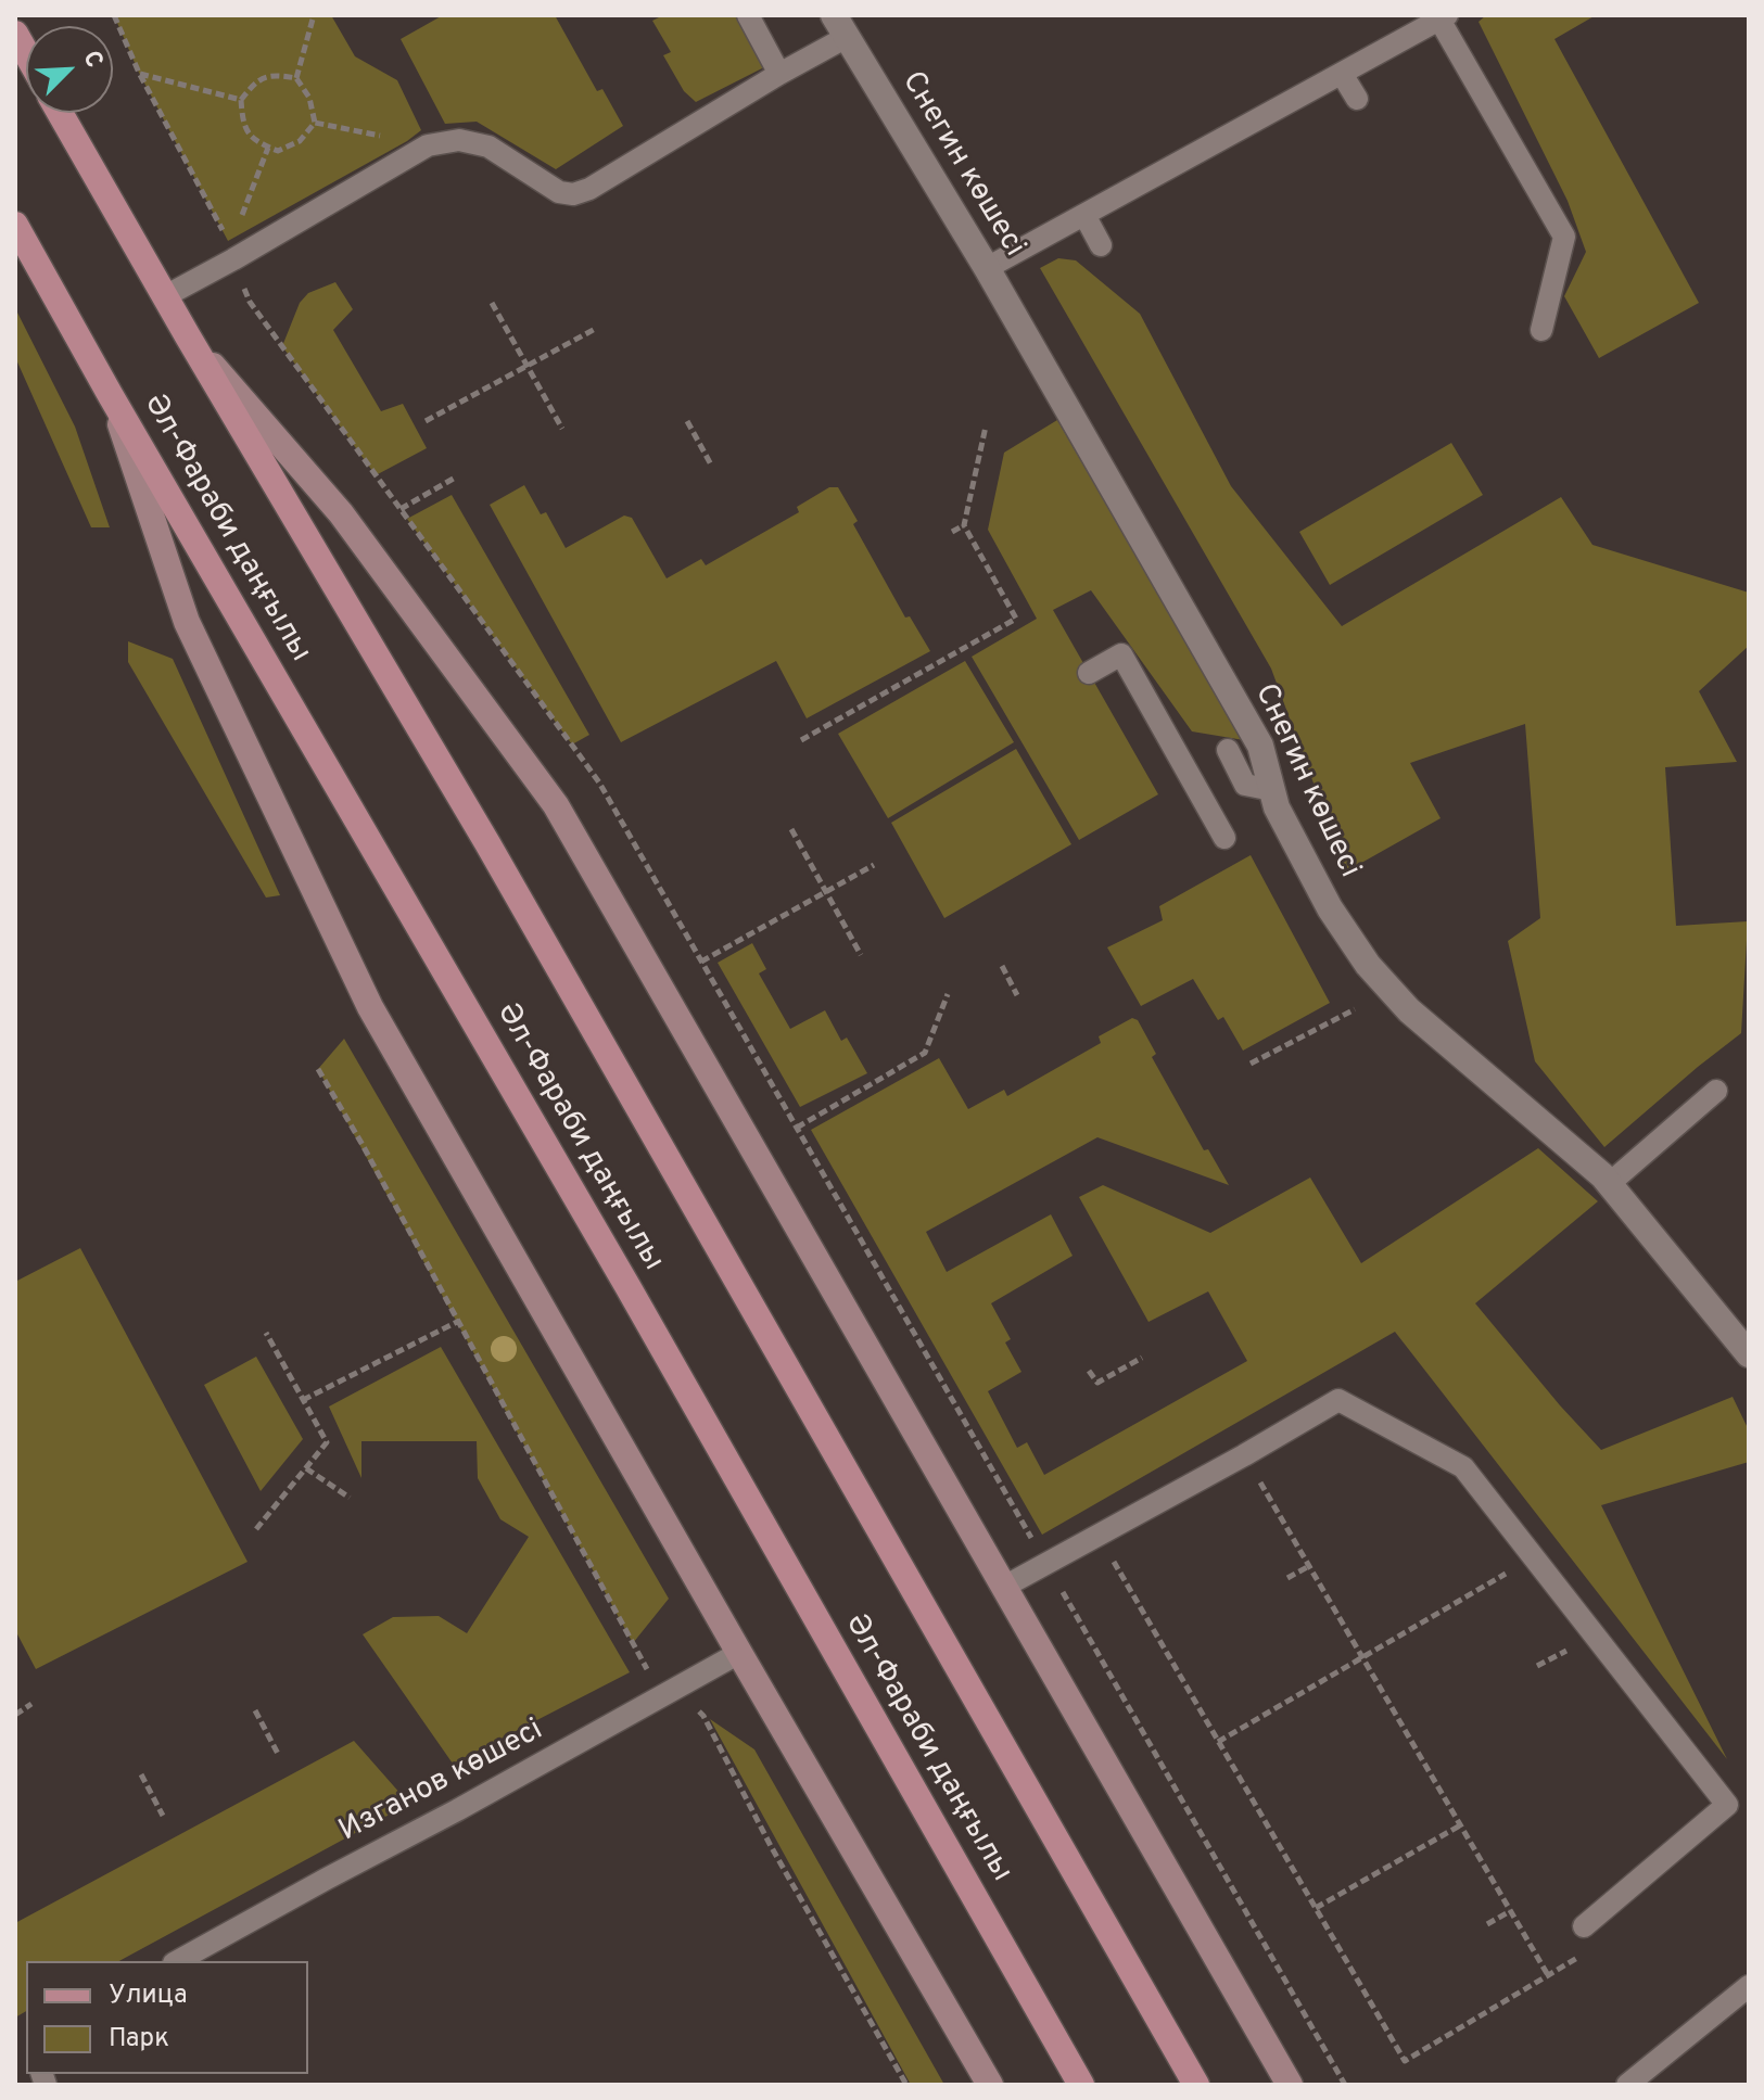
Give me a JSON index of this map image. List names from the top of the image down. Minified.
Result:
{"streets":{"main road":["Әл-Фараби даңғылы"],"street":["Снегин көшесі"],"lane":["Изганов көшесі"]},"legend":["Улица","Парк"],"north":"top right"}
